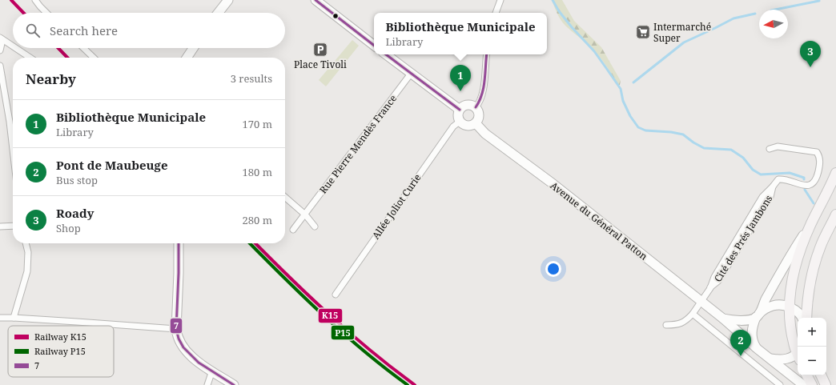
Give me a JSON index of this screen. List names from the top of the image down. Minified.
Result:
{"streets":{"main road":["Avenue du Général Patton"],"street":["Rue Pierre Mendès France","Allée Joliot Curie","Cité des Prés Jambons"]},"crossings":[["Allée Joliot Curie","Avenue du Général Patton"],["Avenue du Général Patton","Cité des Prés Jambons"]],"places":{"supermarket":["Intermarché Super"],"parking":["Place Tivoli"]},"lines":["rail line K15","transit line 7","rail line P15"],"legend":["Railway K15","Railway P15","7"],"north":"left","page":{"popup":["Bibliothèque Municipale","Library"],"search":"Search here","pins":["3","1","2"],"heading":["Nearby","3 results"],"list":[{"mark":"1","name":"Bibliothèque Municipale","note":"Library","value":"170 m"},{"mark":"2","name":"Pont de Maubeuge","note":"Bus stop","value":"180 m"},{"mark":"3","name":"Roady","note":"Shop","value":"280 m"}],"map_buttons":["+","−"]}}
